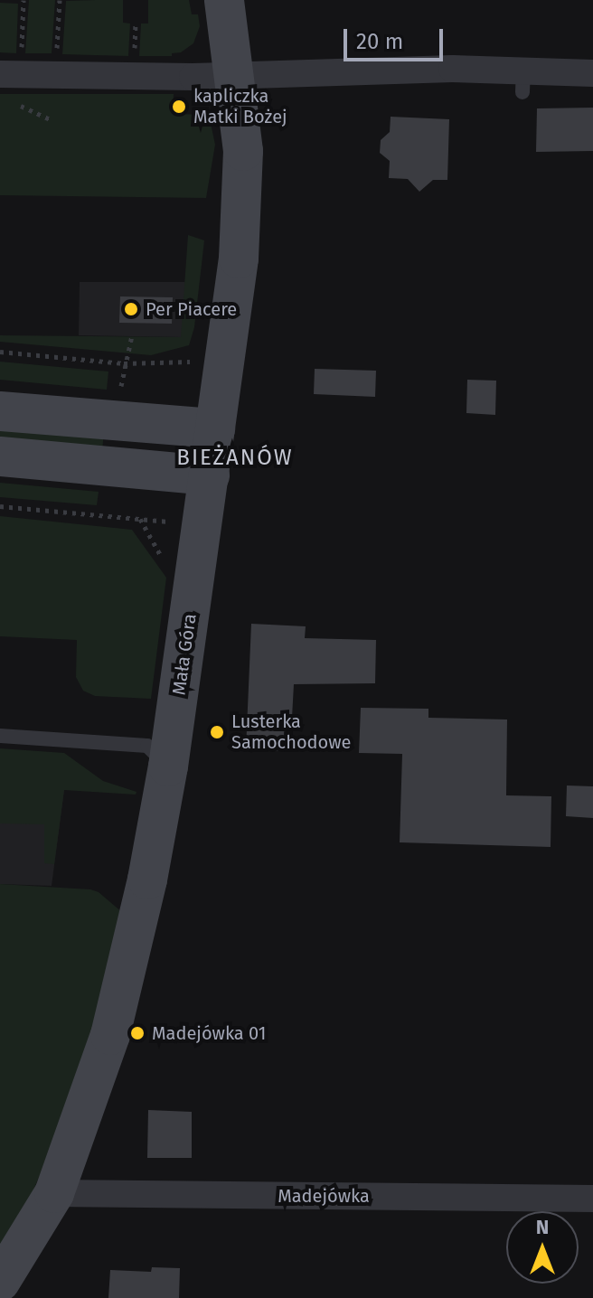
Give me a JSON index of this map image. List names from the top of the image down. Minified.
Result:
{"streets":{"street":["Mała Góra","Madejówka"]},"crossings":[["Mała Góra","Madejówka"]],"districts":["BIEŻANÓW"],"places":["kapliczka Matki Bożej","Per Piacere","Lusterka Samochodowe","Madejówka 01"],"scale_bar":"20 m","north":"top"}
